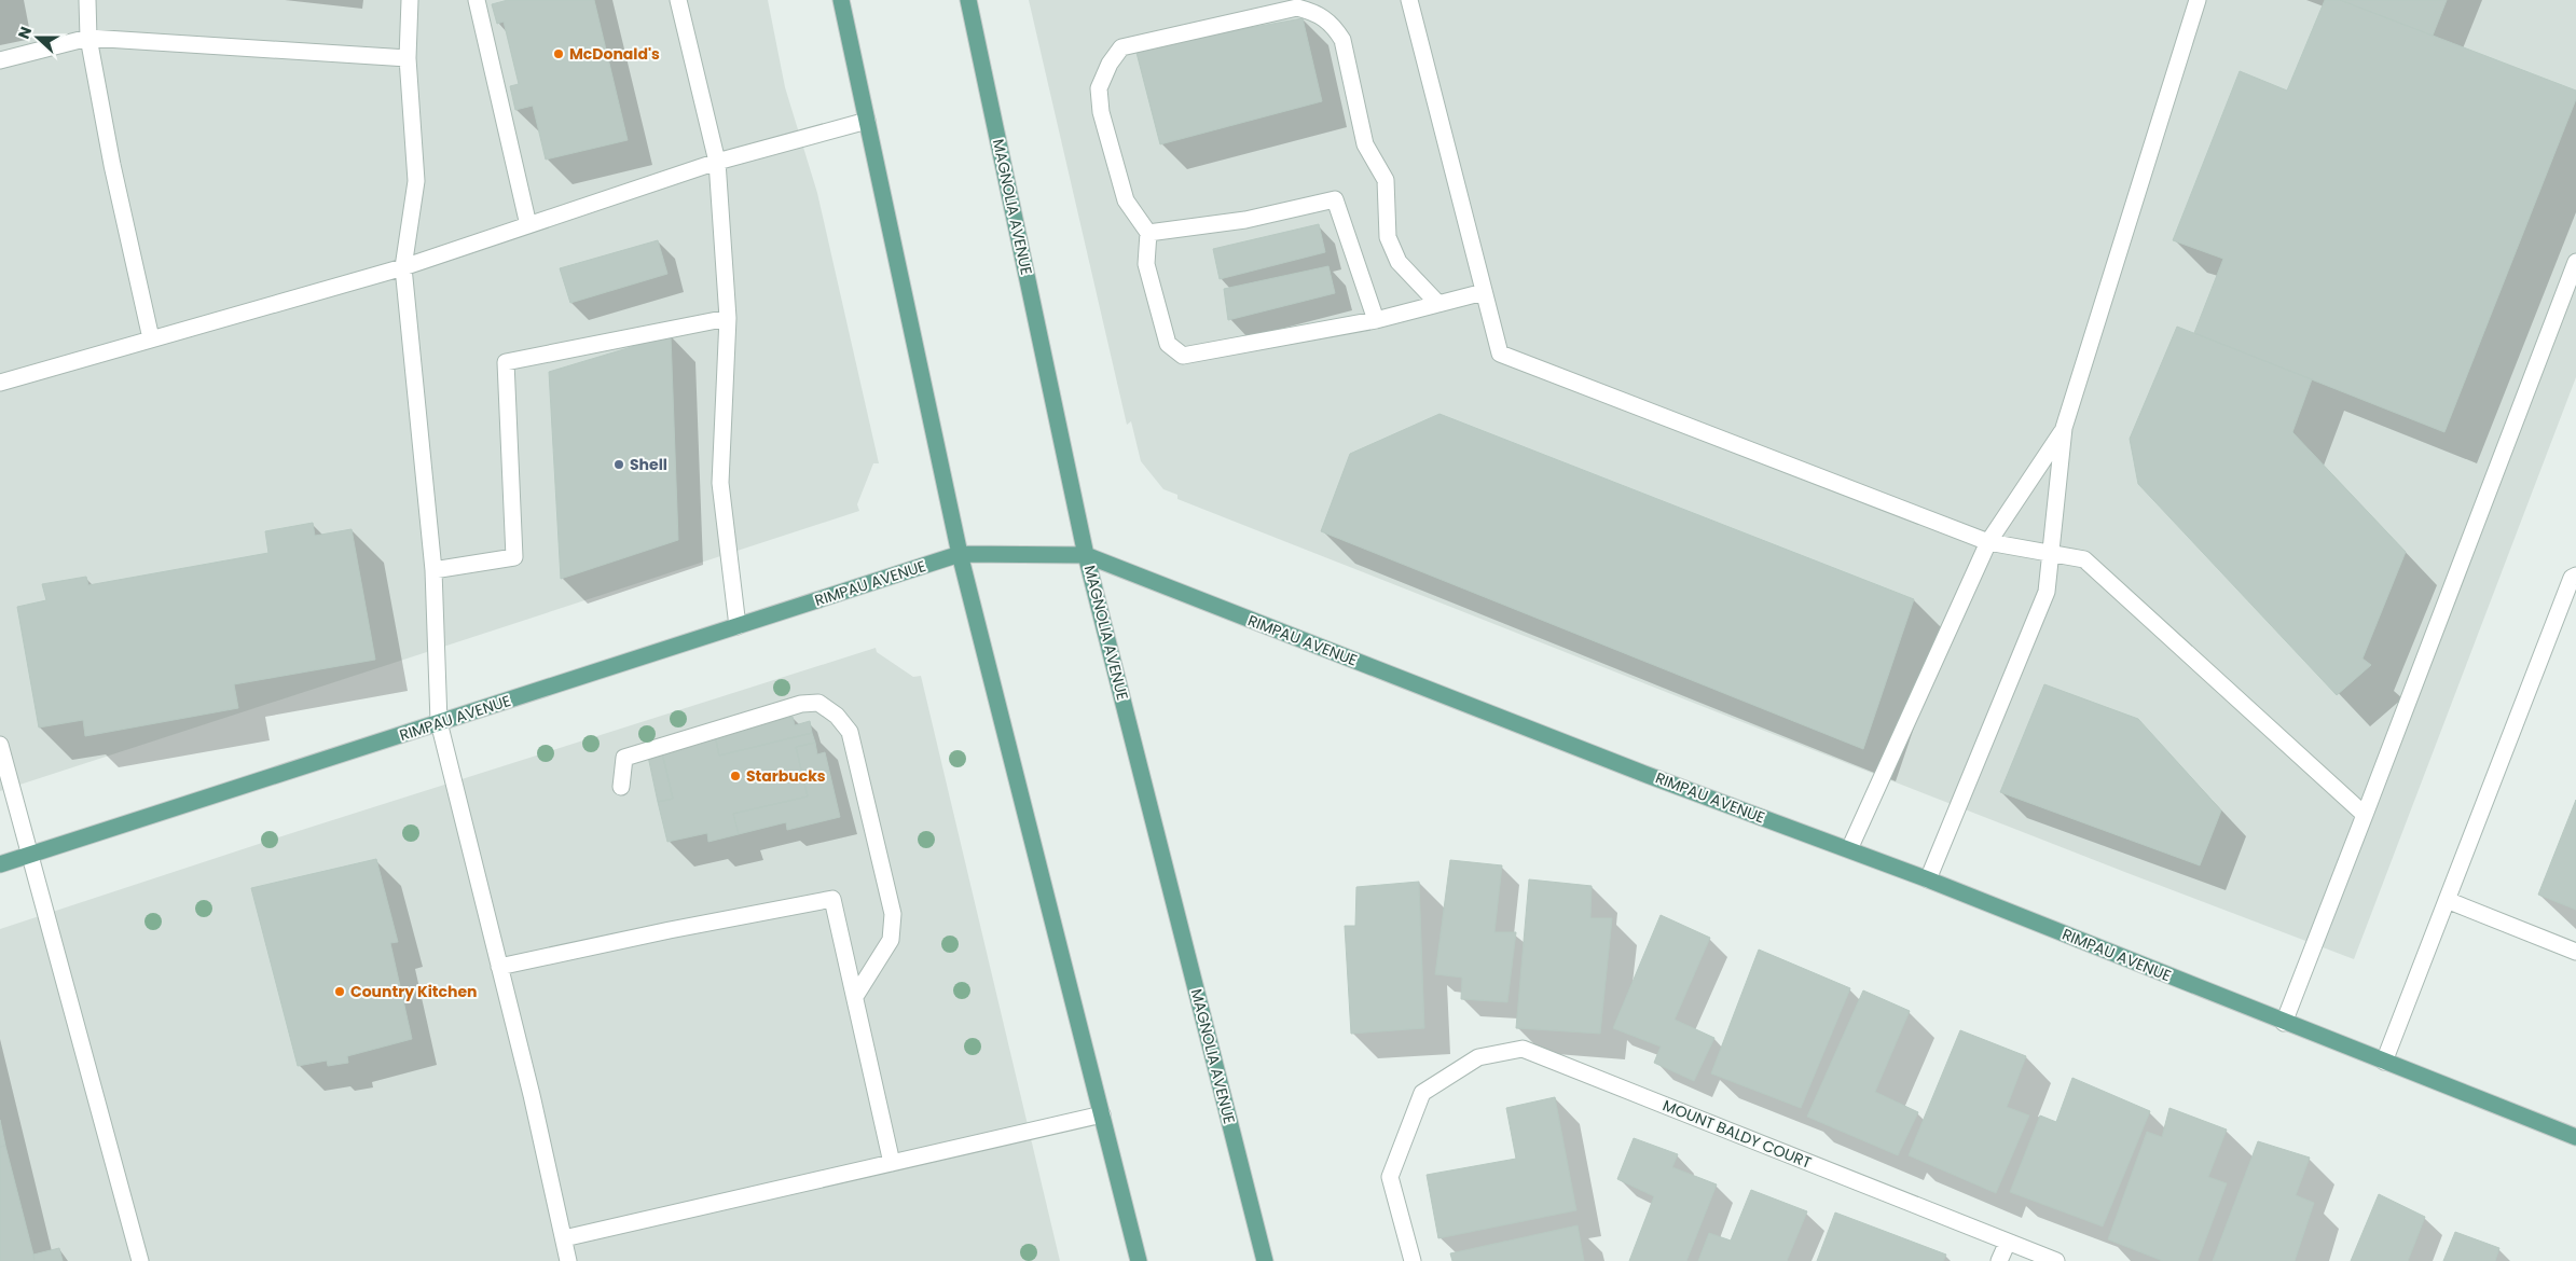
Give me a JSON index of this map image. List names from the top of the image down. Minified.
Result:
{"streets":{"main road":["MAGNOLIA AVENUE","RIMPAU AVENUE"],"street":["MOUNT BALDY COURT"]},"crossings":[["MAGNOLIA AVENUE","RIMPAU AVENUE"]],"places":["McDonald's","Shell","Starbucks","Country Kitchen"],"north":"left"}
